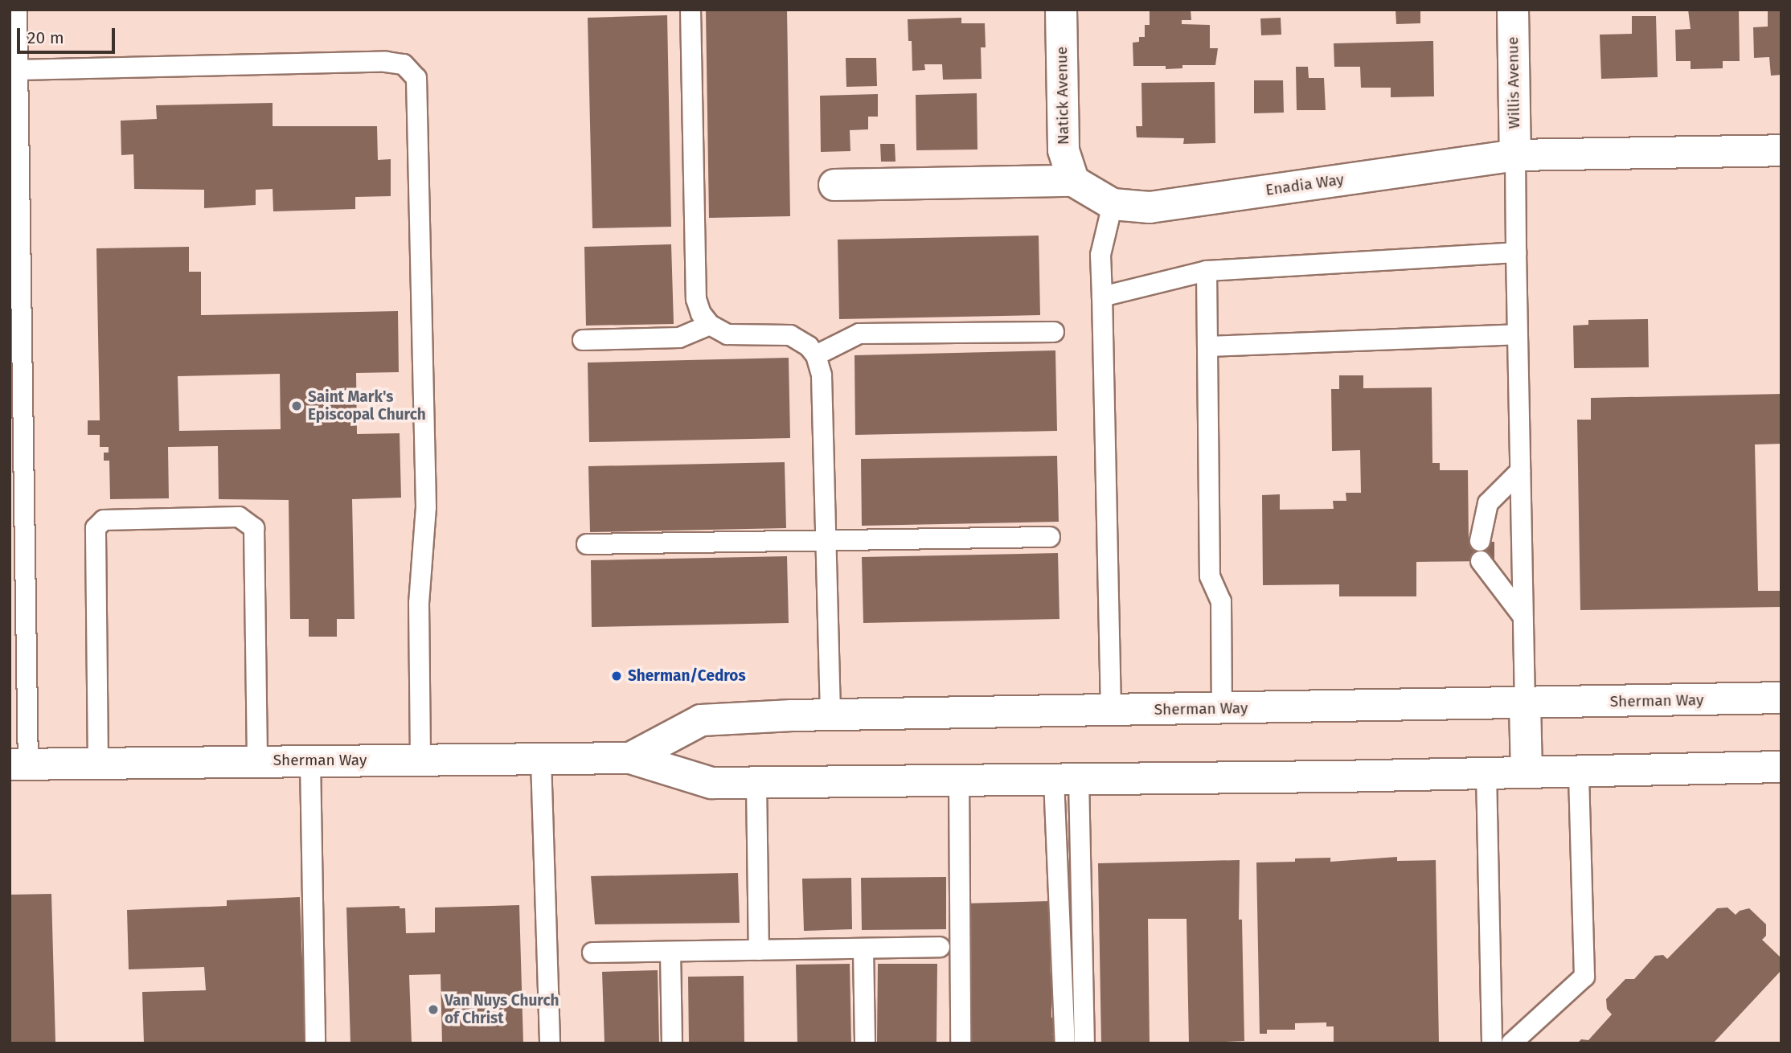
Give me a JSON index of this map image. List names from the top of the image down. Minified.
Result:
{"streets":{"main road":["Willis Avenue","Natick Avenue","Enadia Way","Sherman Way"]},"crossings":[["Willis Avenue","Enadia Way"],["Natick Avenue","Enadia Way"]],"places":["Saint Mark's Episcopal Church","Sherman/Cedros","Van Nuys Church of Christ"],"scale_bar":"20 m"}
